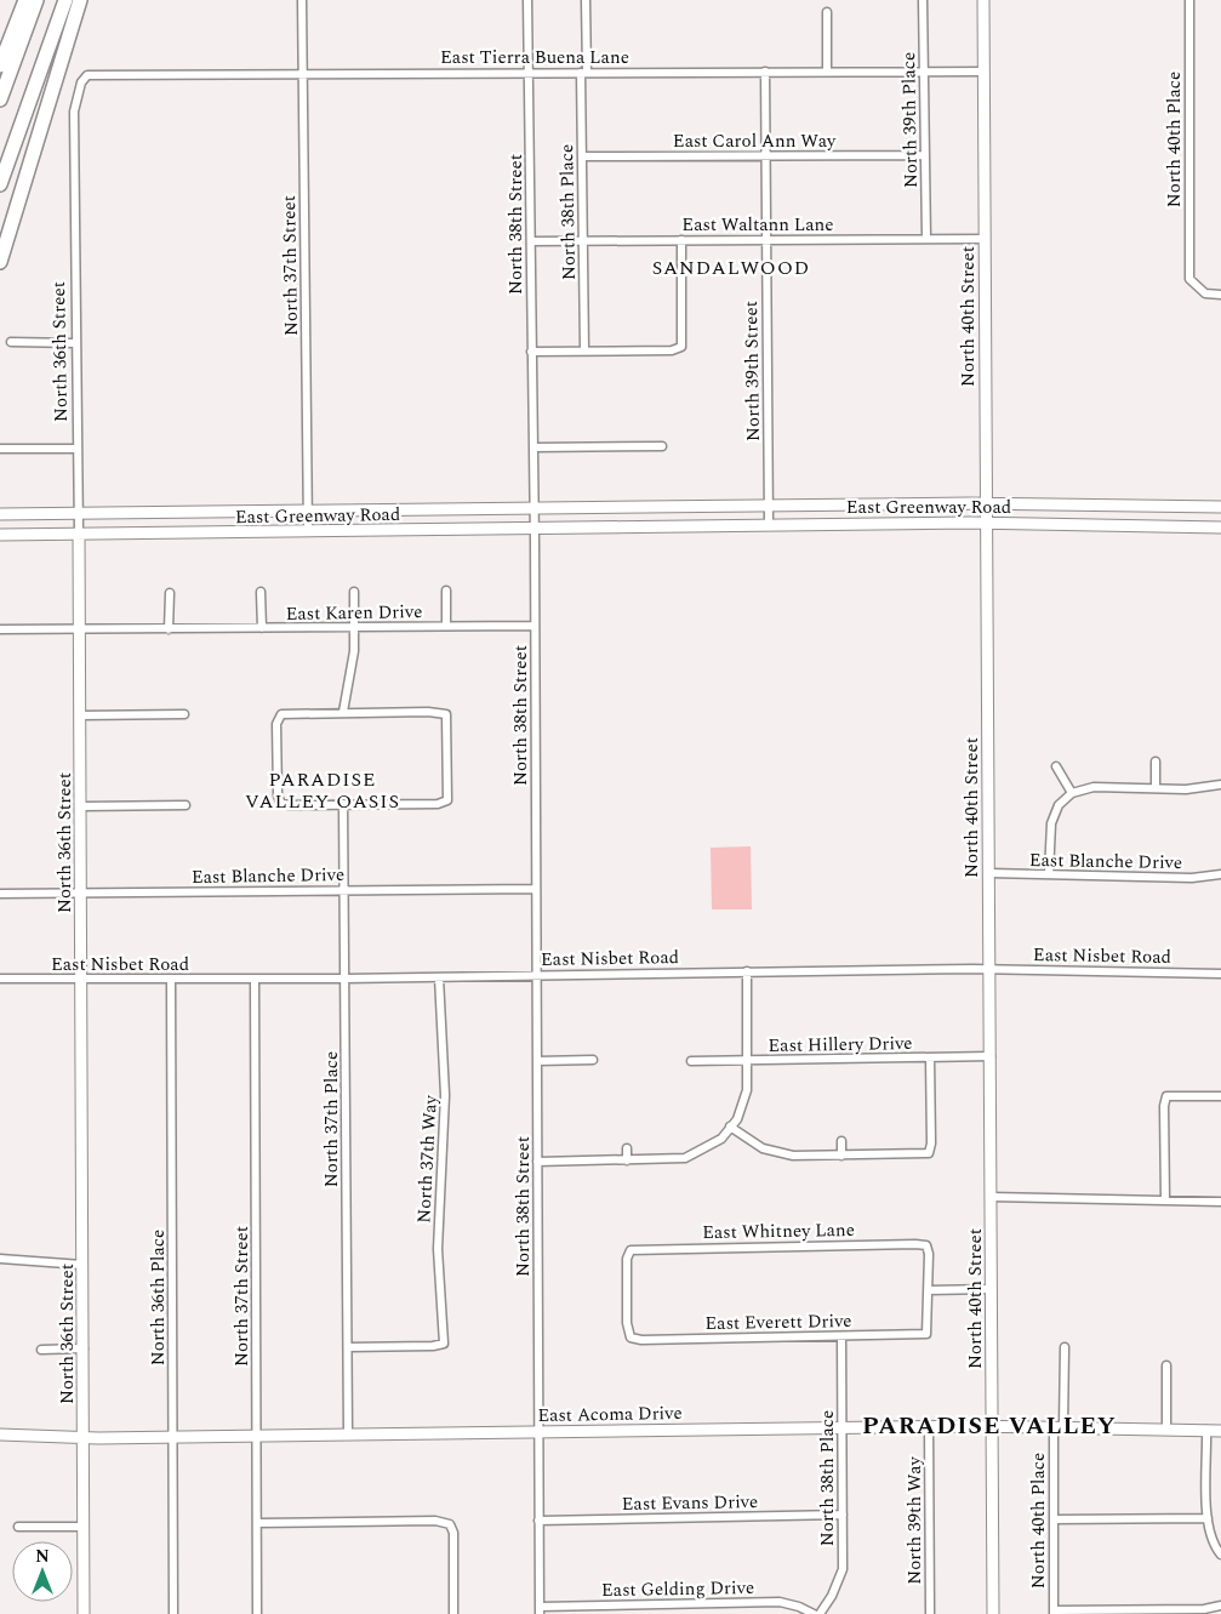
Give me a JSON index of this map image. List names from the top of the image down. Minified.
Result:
{"streets":{"main road":["North 40th Street","North 36th Street","East Greenway Road","East Acoma Drive"],"street":["East Tierra Buena Lane","North 39th Place","North 40th Place","East Carol Ann Way","North 38th Place","North 38th Street","East Waltann Lane","North 37th Street","North 39th Street","East Karen Drive","East Blanche Drive","East Nisbet Road","East Hillery Drive","North 37th Place","North 37th Way","East Whitney Lane","North 36th Place","East Everett Drive","East Evans Drive","North 39th Way","East Gelding Drive"]},"crossings":[["East Tierra Buena Lane","North 39th Place"],["East Tierra Buena Lane","North 38th Place"],["East Tierra Buena Lane","North 38th Street"],["East Tierra Buena Lane","North 37th Street"],["East Tierra Buena Lane","North 40th Street"],["East Tierra Buena Lane","North 36th Street"],["East Tierra Buena Lane","North 39th Street"],["North 39th Place","East Carol Ann Way"],["North 39th Place","East Waltann Lane"],["North 40th Place","East Acoma Drive"],["East Carol Ann Way","North 38th Place"],["East Carol Ann Way","North 39th Street"],["North 38th Place","East Waltann Lane"],["North 38th Place","East Everett Drive"],["North 38th Place","East Acoma Drive"],["North 38th Place","East Evans Drive"],["North 38th Street","East Waltann Lane"],["North 38th Street","East Greenway Road"],["North 38th Street","East Karen Drive"],["North 38th Street","East Blanche Drive"],["North 38th Street","East Nisbet Road"],["North 38th Street","East Acoma Drive"],["East Waltann Lane","North 40th Street"],["East Waltann Lane","North 39th Street"],["North 37th Street","East Greenway Road"],["North 37th Street","East Nisbet Road"],["North 37th Street","East Acoma Drive"],["North 40th Street","East Greenway Road"],["North 40th Street","East Blanche Drive"],["North 40th Street","East Nisbet Road"],["North 40th Street","East Hillery Drive"],["North 40th Street","East Acoma Drive"],["North 36th Street","East Greenway Road"],["North 36th Street","East Karen Drive"],["North 36th Street","East Blanche Drive"],["North 36th Street","East Nisbet Road"],["North 36th Street","East Acoma Drive"],["North 39th Street","East Greenway Road"],["East Blanche Drive","North 37th Place"],["East Nisbet Road","North 37th Place"],["East Nisbet Road","North 37th Way"],["East Nisbet Road","North 36th Place"],["North 37th Place","North 37th Way"],["North 37th Place","East Acoma Drive"],["East Whitney Lane","East Everett Drive"],["North 36th Place","East Acoma Drive"],["East Acoma Drive","North 39th Way"]],"districts":["SANDALWOOD","PARADISE VALLEY OASIS","PARADISE VALLEY"],"north":"top"}
